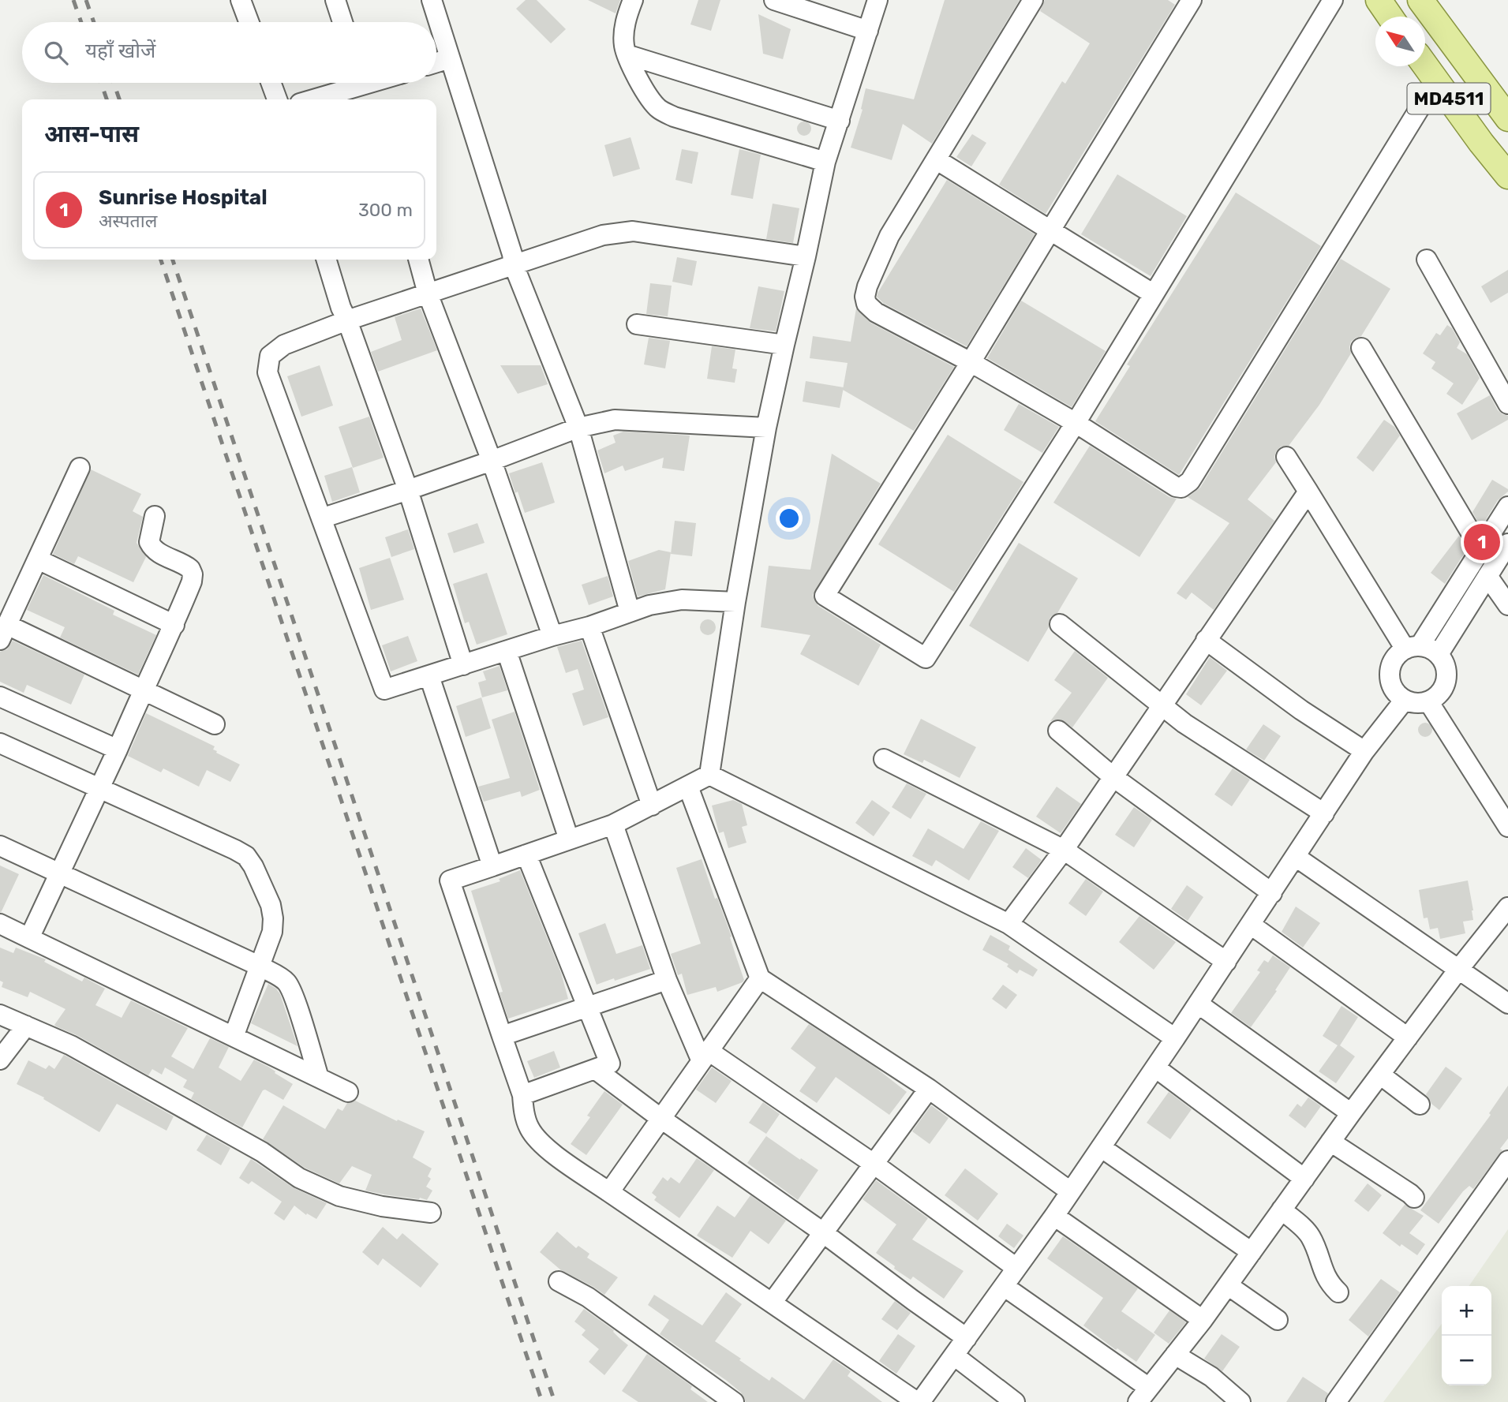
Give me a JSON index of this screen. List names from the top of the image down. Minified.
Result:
{"streets":{"main road":["MD4511"]},"north":"top left","page":{"search":"यहाँ खोजें","heading":"आस-पास","list":[{"mark":"1","name":"Sunrise Hospital","note":"अस्पताल","value":"300 m"}],"pins":"1","map_buttons":["+","−"]}}
